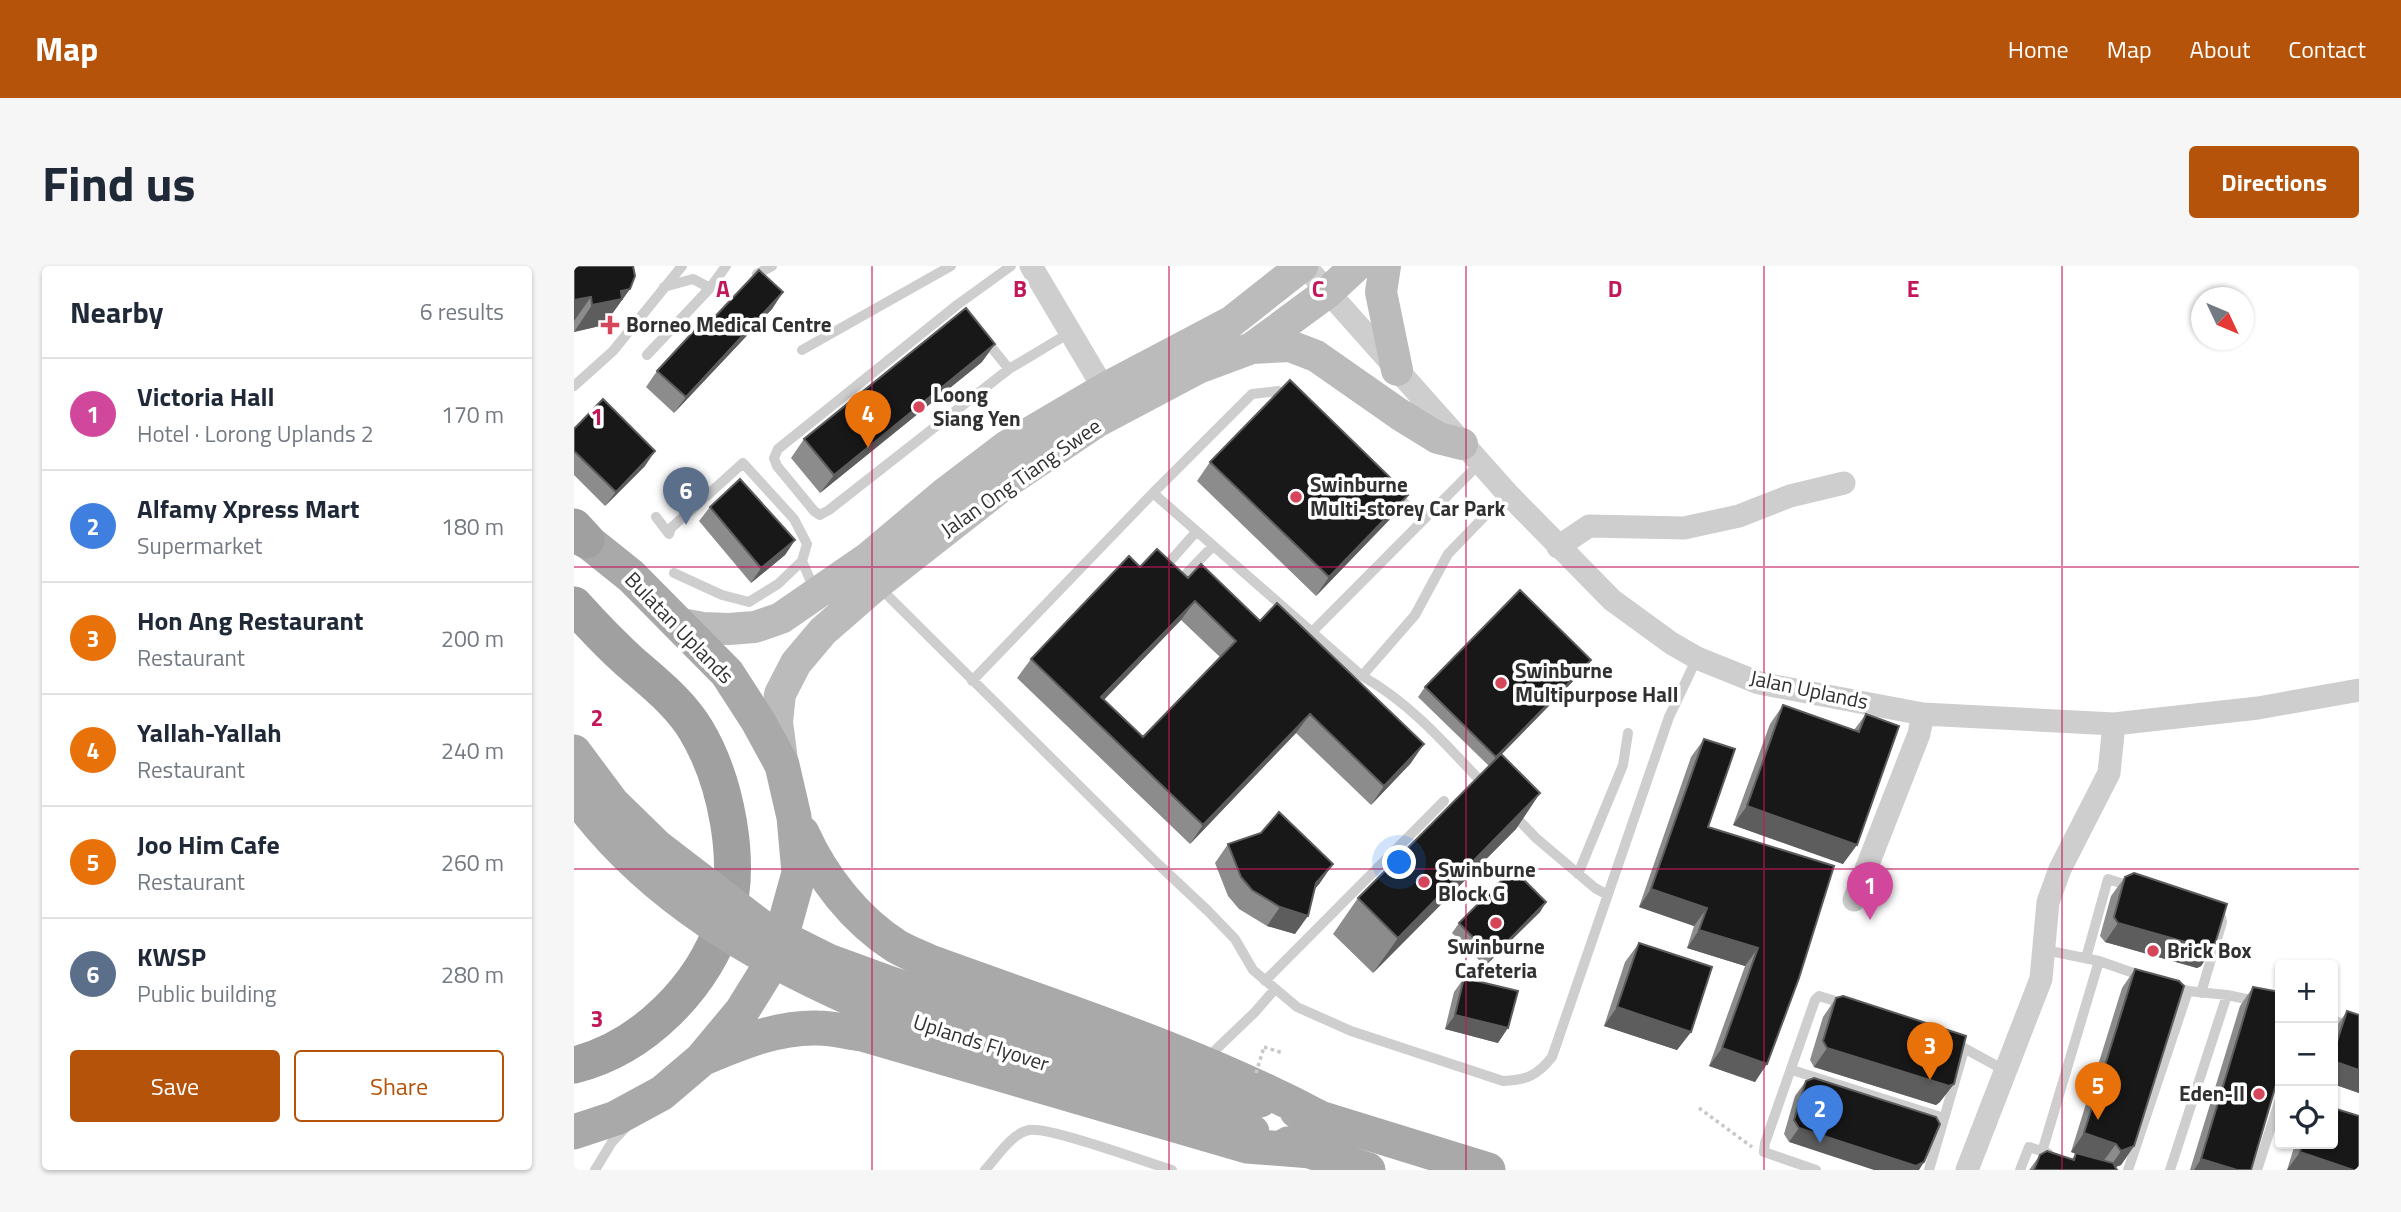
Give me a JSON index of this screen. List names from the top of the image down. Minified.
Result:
{"streets":{"main road":["Jalan Ong Tiang Swee","Bulatan Uplands","Uplands Flyover"],"street":["Jalan Uplands"]},"crossings":[["Jalan Ong Tiang Swee","Bulatan Uplands"],["Jalan Ong Tiang Swee","Jalan Uplands"]],"places":{"health":["Borneo Medical Centre"],"other":["Loong Siang Yen","Swinburne Multi-storey Car Park","Swinburne Multipurpose Hall","Swinburne Block G","Swinburne Cafeteria","Brick Box","Eden-II"]},"north":"bottom right","page":{"header":"Map","nav":["Home","Map","About","Contact"],"title":"Find us","buttons":["Directions",["Save","Share"]],"heading":["Nearby","6 results"],"list":[{"mark":"1","name":"Victoria Hall","note":"Hotel · Lorong Uplands 2","value":"170 m"},{"mark":"2","name":"Alfamy Xpress Mart","note":"Supermarket","value":"180 m"},{"mark":"3","name":"Hon Ang Restaurant","note":"Restaurant","value":"200 m"},{"mark":"4","name":"Yallah-Yallah","note":"Restaurant","value":"240 m"},{"mark":"5","name":"Joo Him Cafe","note":"Restaurant","value":"260 m"},{"mark":"6","name":"KWSP","note":"Public building","value":"280 m"}],"pins":["4","6","1","3","5","2"],"map_buttons":["+","−"]},"grid":{"columns":["A","B","C","D","E"],"rows":["1","2","3"]}}
